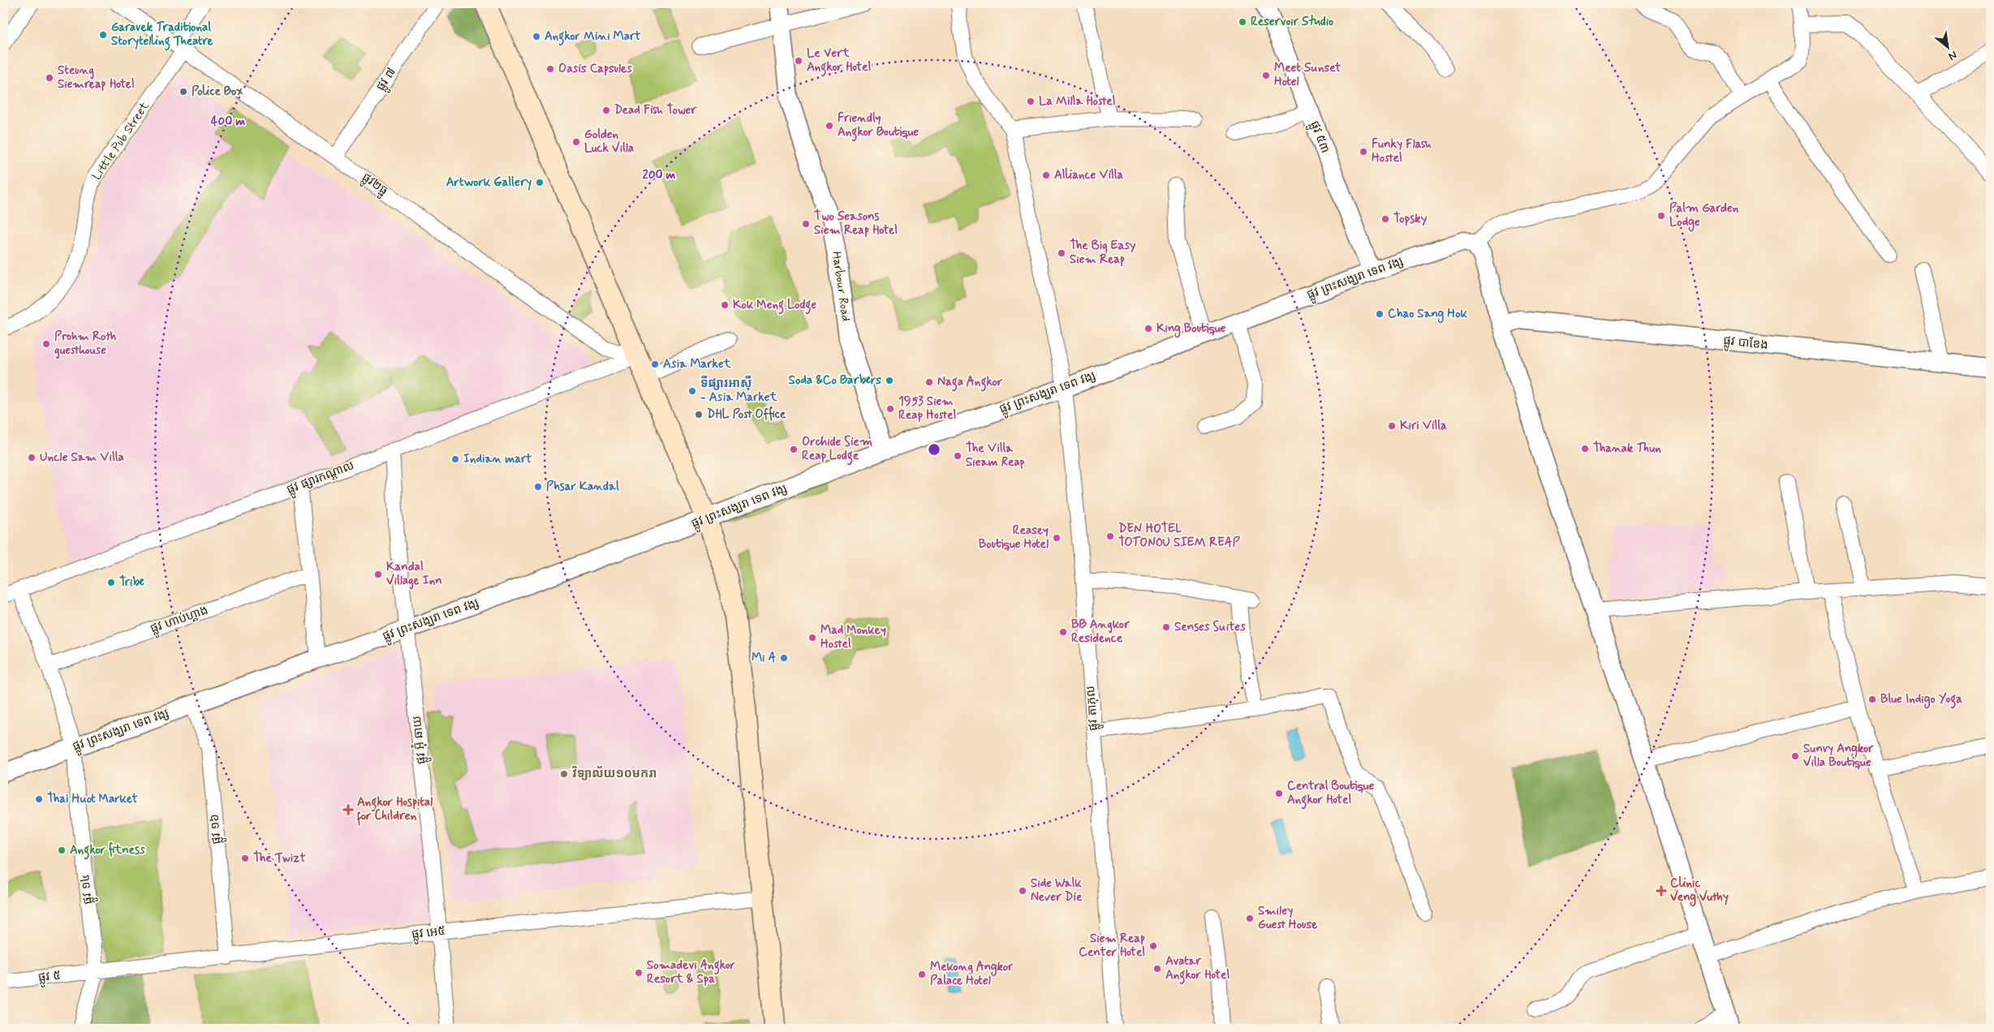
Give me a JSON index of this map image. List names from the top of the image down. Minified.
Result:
{"streets":{"street":["ផ្លូវ ៧","ផ្លូវ ៥៣","Little Pub Street","ផ្លូវ២ធ្នូ","ផ្លូវ ព្រះសង្ឃរា ទេព វង្ស","Harbour Road","ផ្លូវ បាខែង","ផ្លូវ ផ្សារកណ្តាល","ផ្លូវ ហាប់ហ្គាង","ផ្លូវ តាភុល","ផ្លូវ អ៊ុំ ឆាយ","ផ្លូវ ១៦","ផ្លូវ ១៤","ផ្លូវ អេ៥","ផ្លូវ ៥"]},"crossings":[["ផ្លូវ ៧","ផ្លូវ២ធ្នូ"],["ផ្លូវ ៥៣","ផ្លូវ ព្រះសង្ឃរា ទេព វង្ស"],["Little Pub Street","ផ្លូវ២ធ្នូ"],["ផ្លូវ២ធ្នូ","ផ្លូវ ផ្សារកណ្តាល"],["ផ្លូវ ព្រះសង្ឃរា ទេព វង្ស","Harbour Road"],["ផ្លូវ ព្រះសង្ឃរា ទេព វង្ស","ផ្លូវ តាភុល"],["ផ្លូវ ព្រះសង្ឃរា ទេព វង្ស","ផ្លូវ អ៊ុំ ឆាយ"],["ផ្លូវ ព្រះសង្ឃរា ទេព វង្ស","ផ្លូវ ១៦"],["ផ្លូវ ព្រះសង្ឃរា ទេព វង្ស","ផ្លូវ ១៤"],["ផ្លូវ ផ្សារកណ្តាល","ផ្លូវ អ៊ុំ ឆាយ"],["ផ្លូវ ផ្សារកណ្តាល","ផ្លូវ ១៤"],["ផ្លូវ ហាប់ហ្គាង","ផ្លូវ ១៤"],["ផ្លូវ អ៊ុំ ឆាយ","ផ្លូវ អេ៥"],["ផ្លូវ ១៦","ផ្លូវ អេ៥"],["ផ្លូវ ១៤","ផ្លូវ អេ៥"],["ផ្លូវ ១៤","ផ្លូវ ៥"],["ផ្លូវ អេ៥","ផ្លូវ ៥"]],"places":{"other":["Reservoir Studio","Garavek Traditional Storytelling Theatre","Angkor Mini Mart","Le Vert Angkor Hotel","Oasis Capsules","Meet Sunset Hotel","Steung Siemreap Hotel","Police Box","La Milla Hostel","Dead Fish Tower","Friendly Angkor Boutique","Golden Luck Villa","Funky Flash Hostel","Alliance Villa","Artwork Gallery","Palm Garden Lodge","Topsky","Two Seasons Siem Reap Hotel","The Big Easy Siem Reap","Kok Meng Lodge","Chao Sang Hok","King Boutique","Prohm Roth guesthouse","Asia Market","Soda &Co Barbers","Naga Angkor","ទីផ្សារអាស៊ី - Asia Market","1953 Siem Reap Hostel","DHL Post Office","Kiri Villa","Thanak Thun","Orchide Siem Reap Lodge","The Villa Sieam Reap","Uncle Sam Villa","Indian mart","Phsar Kandal","DEN HOTEL TOTONOU SIEM REAP","Reasey Boutique Hotel","Kandal Village Inn","Tribe","Senses Suites","BB Angkor Residence","Mad Monkey Hostel","Mi A","Blue Indigo Yoga","Sunvy Angkor Villa Boutique","វិទ្យាល័យ១០មករា","Central Boutique Angkor Hotel","Thai Huot Market","Angkor fitness","The Twizt","Side Walk Never Die","Smiley Guest House","Siem Reap Center Hotel","Avatar Angkor Hotel","Somadevi Angkor Resort & Spa","Mekong Angkor Palace Hotel"],"health":["Angkor Hospital for Children","Clinic Veng Vuthy"]},"north":"bottom right","rings":["400 m","200 m"]}
